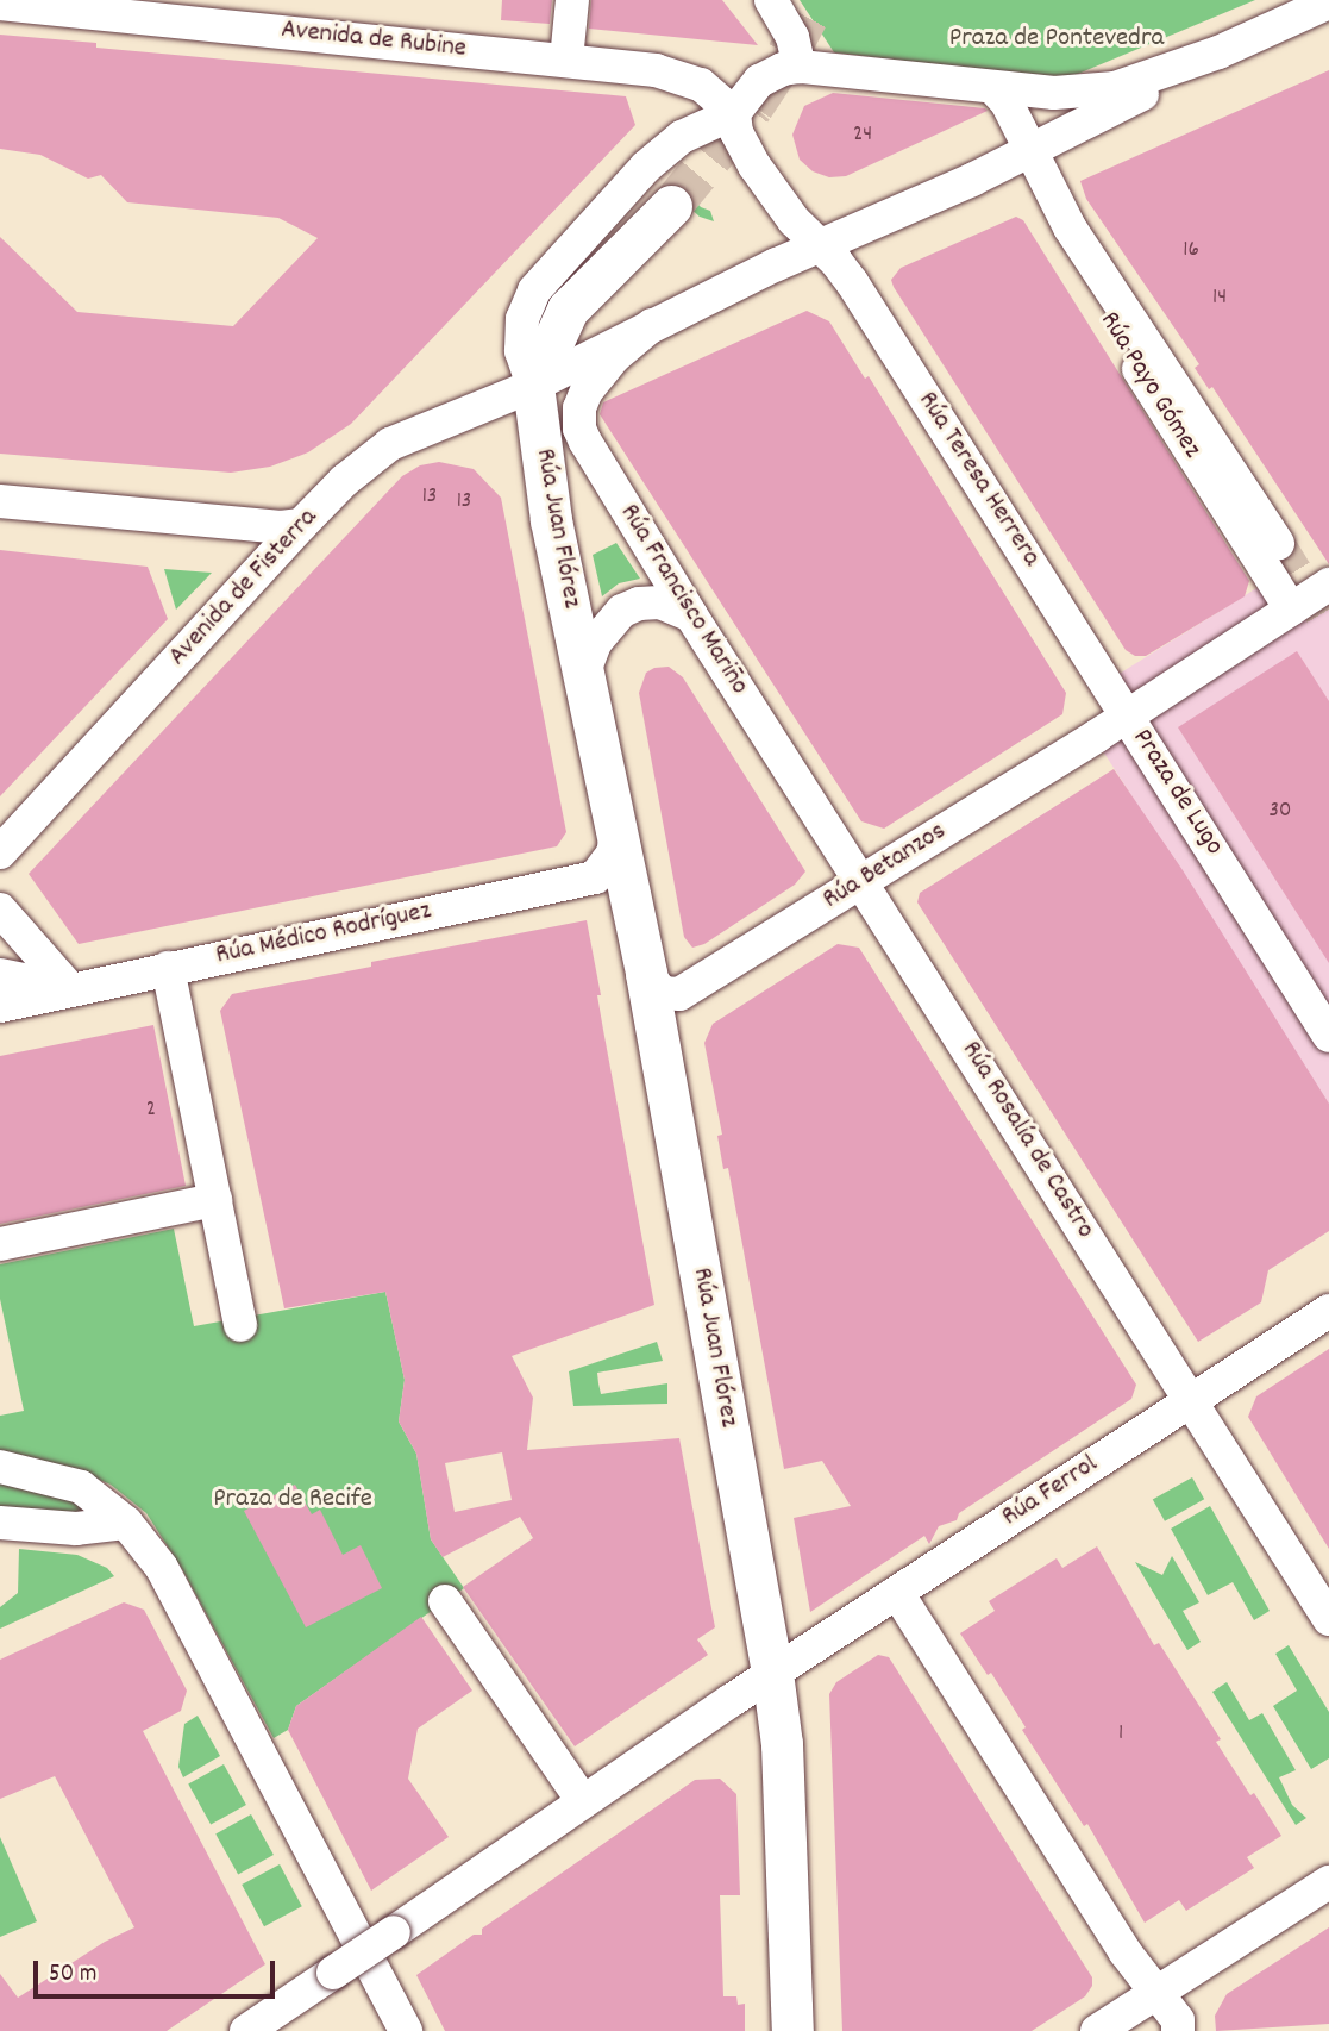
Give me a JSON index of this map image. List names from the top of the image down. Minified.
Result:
{"streets":{"main road":["Rúa Juan Flórez"],"street":["Avenida de Rubine","Rúa Payo Gómez","Rúa Teresa Herrera","Avenida de Fisterra","Rúa Francisco Mariño","Praza de Lugo","Rúa Betanzos","Rúa Médico Rodríguez","Rúa Rosalía de Castro","Rúa Ferrol"]},"crossings":[["Rúa Payo Gómez","Praza de Lugo"],["Rúa Teresa Herrera","Praza de Lugo"],["Rúa Teresa Herrera","Rúa Betanzos"],["Rúa Juan Flórez","Avenida de Fisterra"],["Rúa Juan Flórez","Rúa Francisco Mariño"],["Rúa Juan Flórez","Rúa Betanzos"],["Rúa Juan Flórez","Rúa Médico Rodríguez"],["Rúa Juan Flórez","Rúa Ferrol"],["Rúa Francisco Mariño","Rúa Betanzos"],["Rúa Francisco Mariño","Rúa Rosalía de Castro"],["Praza de Lugo","Rúa Betanzos"],["Rúa Betanzos","Rúa Rosalía de Castro"],["Rúa Rosalía de Castro","Rúa Ferrol"]],"parks":["Praza de Pontevedra","Praza de Recife"],"house_numbers":["24","16","14","13","13","30","2","1"],"scale_bar":"50 m"}
